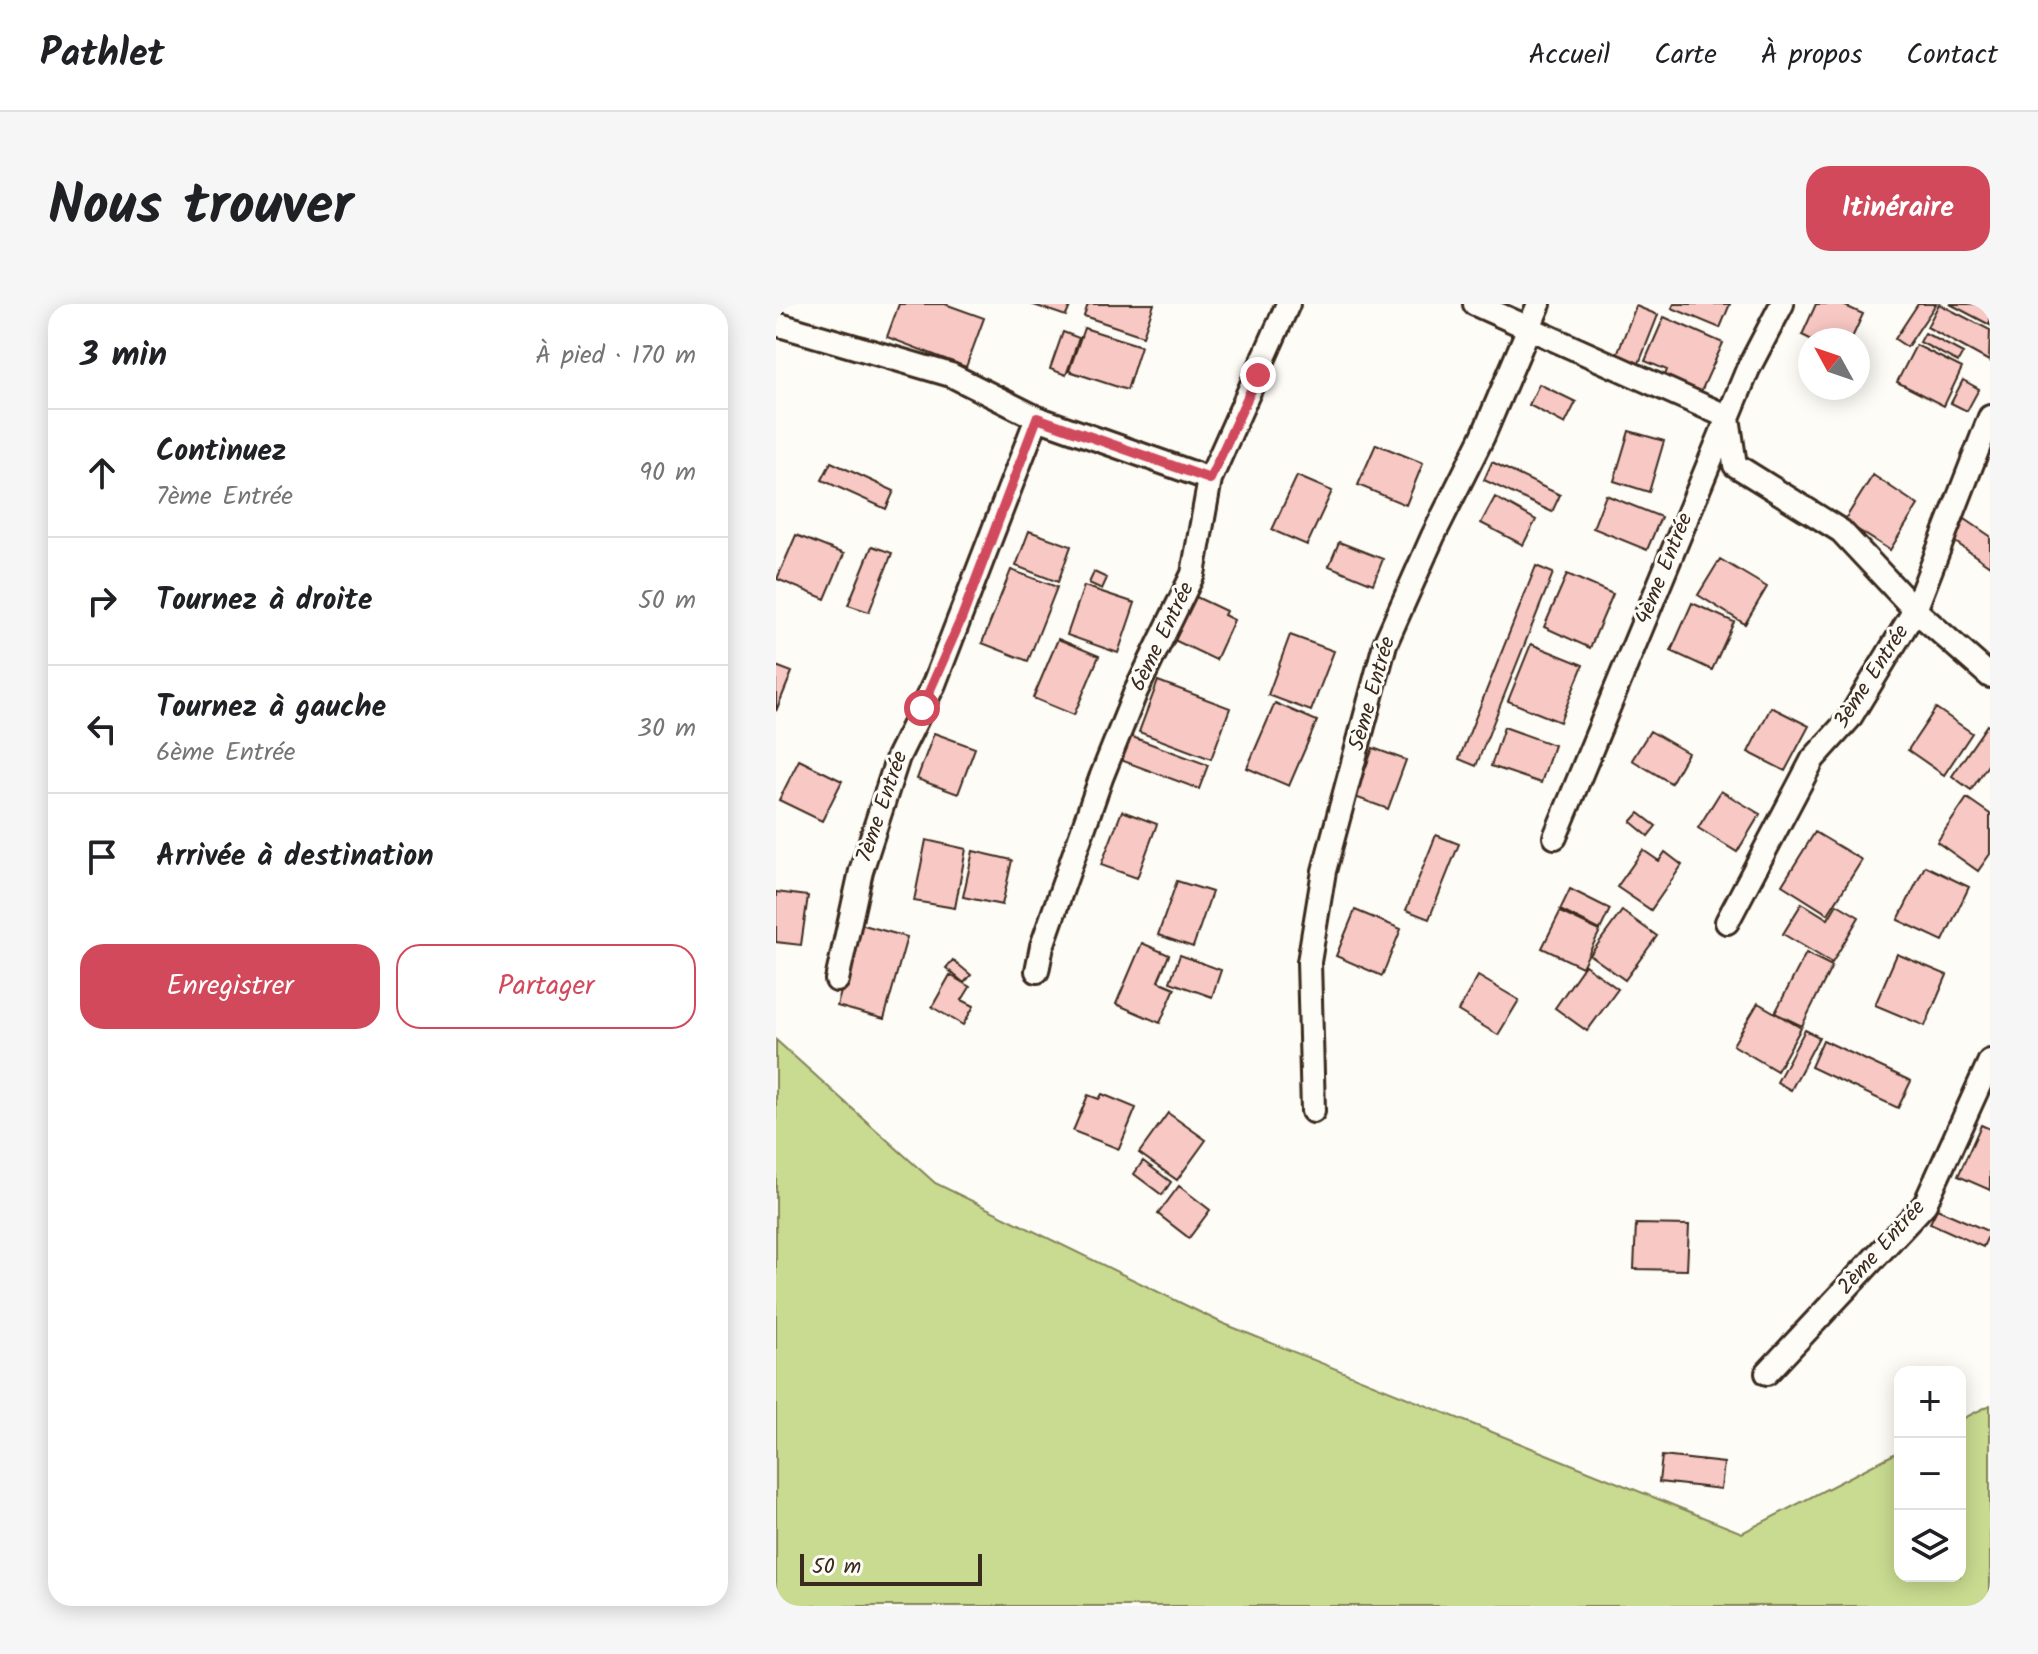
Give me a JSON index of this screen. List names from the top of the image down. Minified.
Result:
{"streets":{"street":["4ème Entrée","6ème Entrée","3ème Entrée","5ème Entrée","7ème Entrée","2ème Entrée"]},"scale_bar":"50 m","north":"top left","page":{"header":"Pathlet","nav":["Accueil","Carte","À propos","Contact"],"title":"Nous trouver","buttons":["Itinéraire",["Enregistrer","Partager"]],"heading":["3 min","À pied · 170 m"],"list":[["Continuez","7ème Entrée","90 m"],["Tournez à droite","50 m"],["Tournez à gauche","6ème Entrée","30 m"],"Arrivée à destination"],"map_buttons":["+","−"],"scale":"50 m"}}
